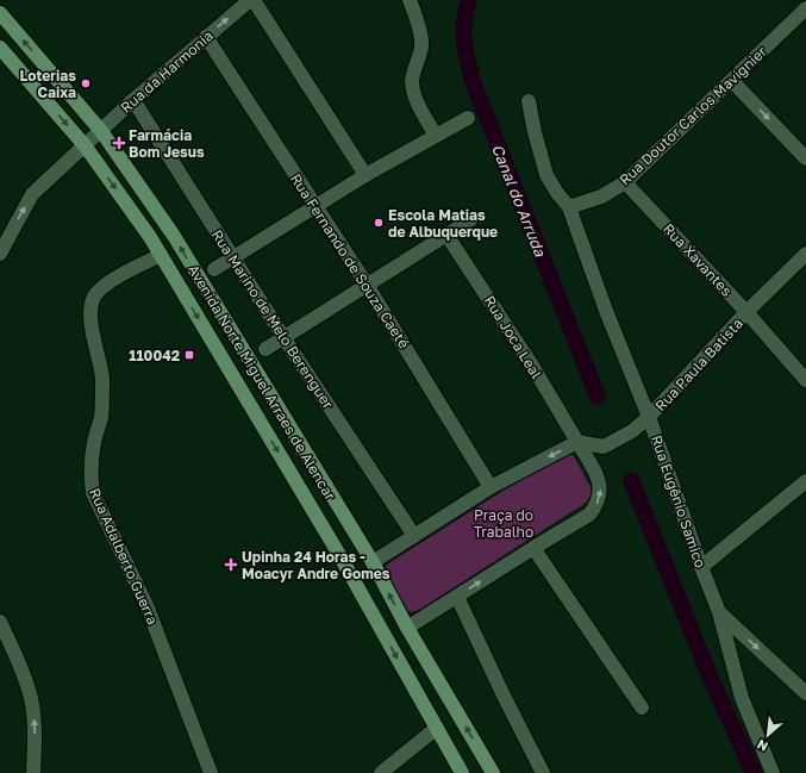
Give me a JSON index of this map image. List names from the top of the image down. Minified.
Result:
{"streets":{"main road":["Avenida Norte Miguel Arraes de Alencar"],"street":["Rua da Harmonia","Rua Doutor Carlos Mavignier","Rua Xavantes","Rua Fernando de Souza Caeté","Rua Marino de Melo Berenguer","Rua Joca Leal","Rua Paula Batista","Rua Eugênio Samico","Rua Adalberto Guerra"]},"crossings":[["Rua da Harmonia","Rua Fernando de Souza Caeté"],["Rua da Harmonia","Rua Marino de Melo Berenguer"],["Rua da Harmonia","Avenida Norte Miguel Arraes de Alencar"],["Rua Doutor Carlos Mavignier","Rua Xavantes"],["Rua Doutor Carlos Mavignier","Rua Eugênio Samico"],["Rua Xavantes","Rua Paula Batista"],["Rua Joca Leal","Rua Paula Batista"],["Rua Paula Batista","Rua Eugênio Samico"],["Avenida Norte Miguel Arraes de Alencar","Rua Adalberto Guerra"]],"one_way":["Rua da Harmonia"],"water":["Canal do Arruda"],"parks":["Praça do Trabalho"],"places":{"other":["Loterias Caixa","Escola Matias de Albuquerque"],"health":["Farmácia Bom Jesus","Upinha 24 Horas - Moacyr Andre Gomes"],"transit":["110042"]},"north":"bottom left"}
